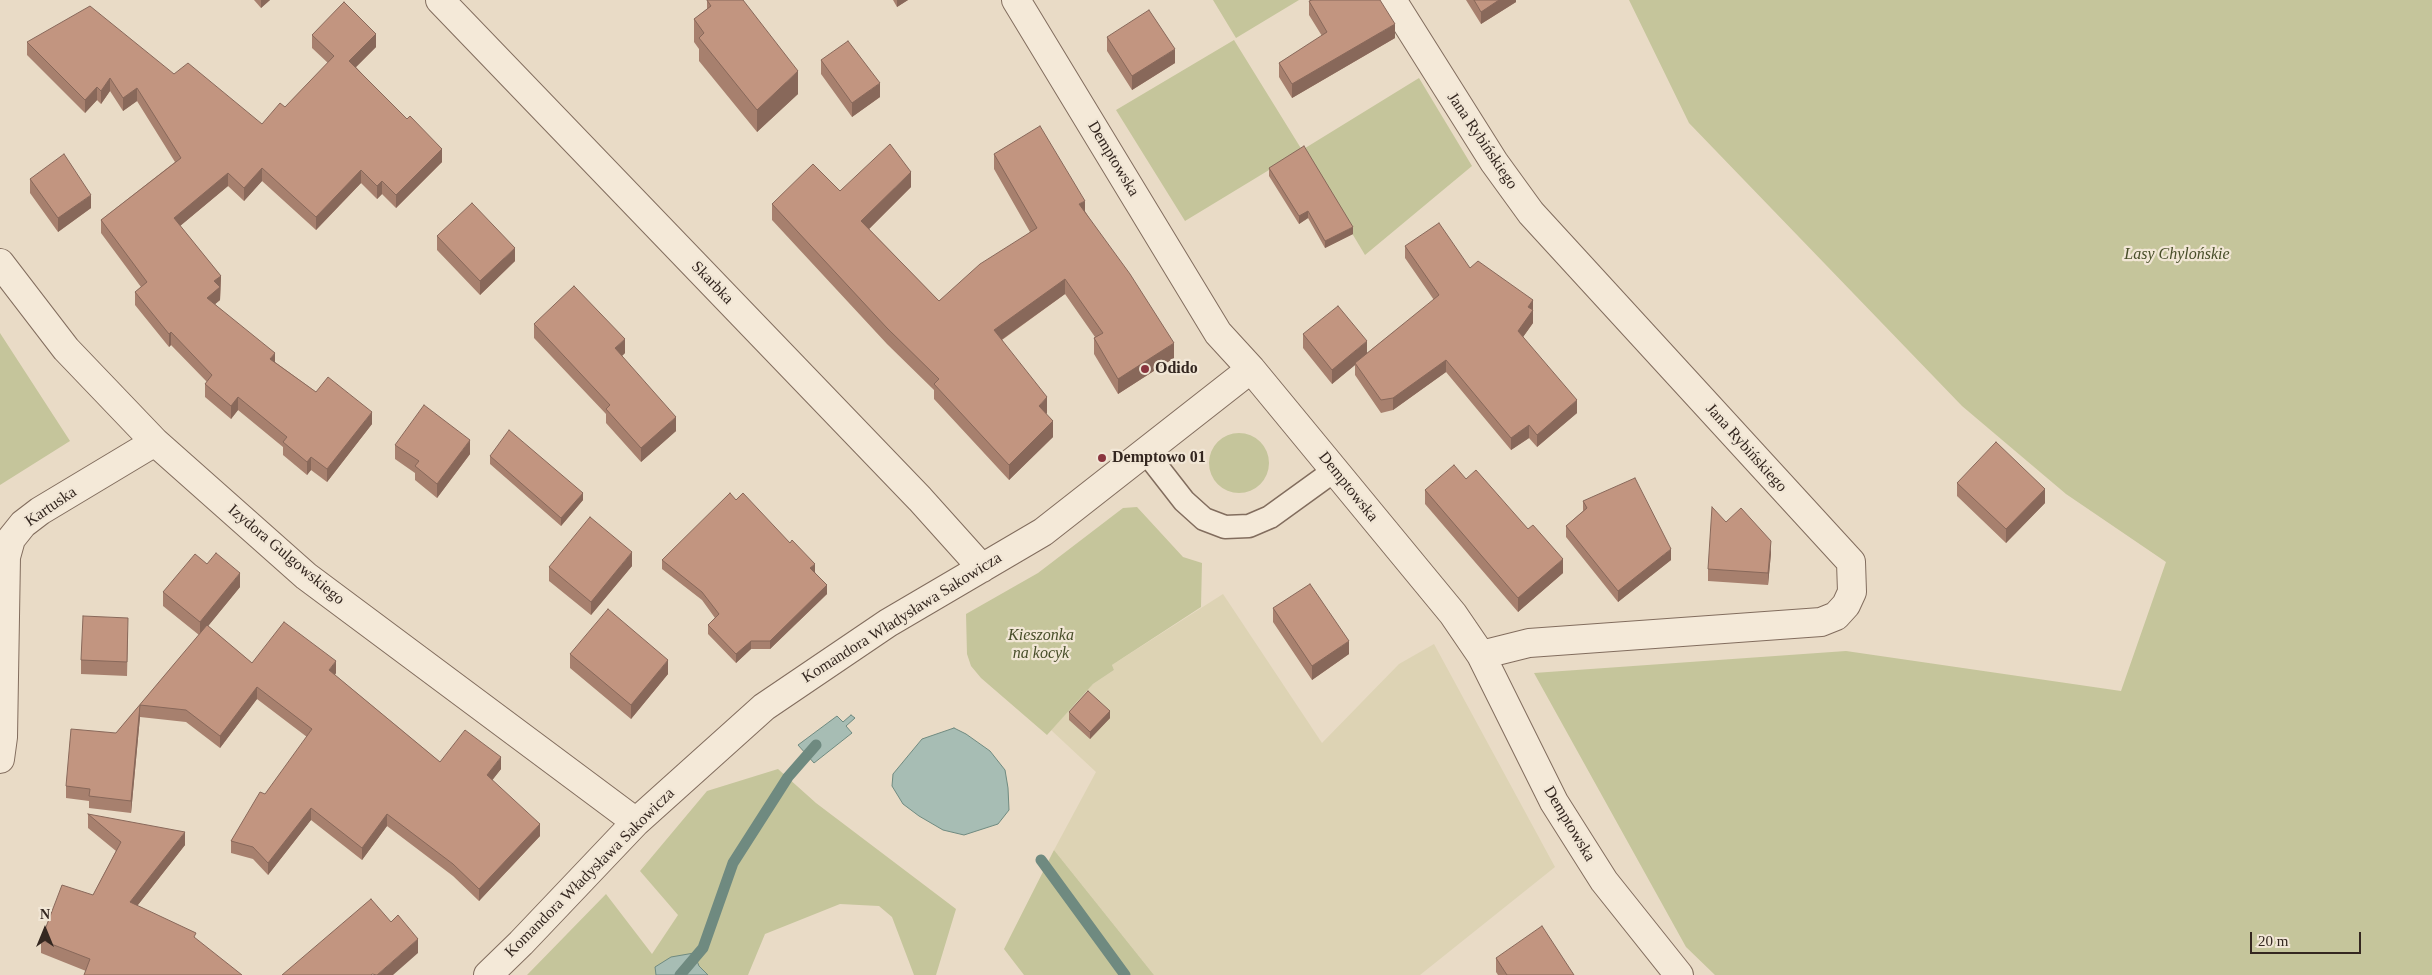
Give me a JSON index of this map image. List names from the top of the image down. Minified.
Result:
{"streets":{"street":["Jana Rybińskiego","Demptowska","Skarbka","Kartuska","Izydora Gulgowskiego","Komandora Władysława Sakowicza"]},"crossings":[["Jana Rybińskiego","Demptowska"],["Demptowska","Komandora Władysława Sakowicza"],["Skarbka","Komandora Władysława Sakowicza"],["Kartuska","Izydora Gulgowskiego"],["Izydora Gulgowskiego","Komandora Władysława Sakowicza"]],"parks":["Lasy Chylońskie","Kieszonka na kocyk"],"places":["Odido","Demptowo 01"],"scale_bar":"20 m","north":"top"}
